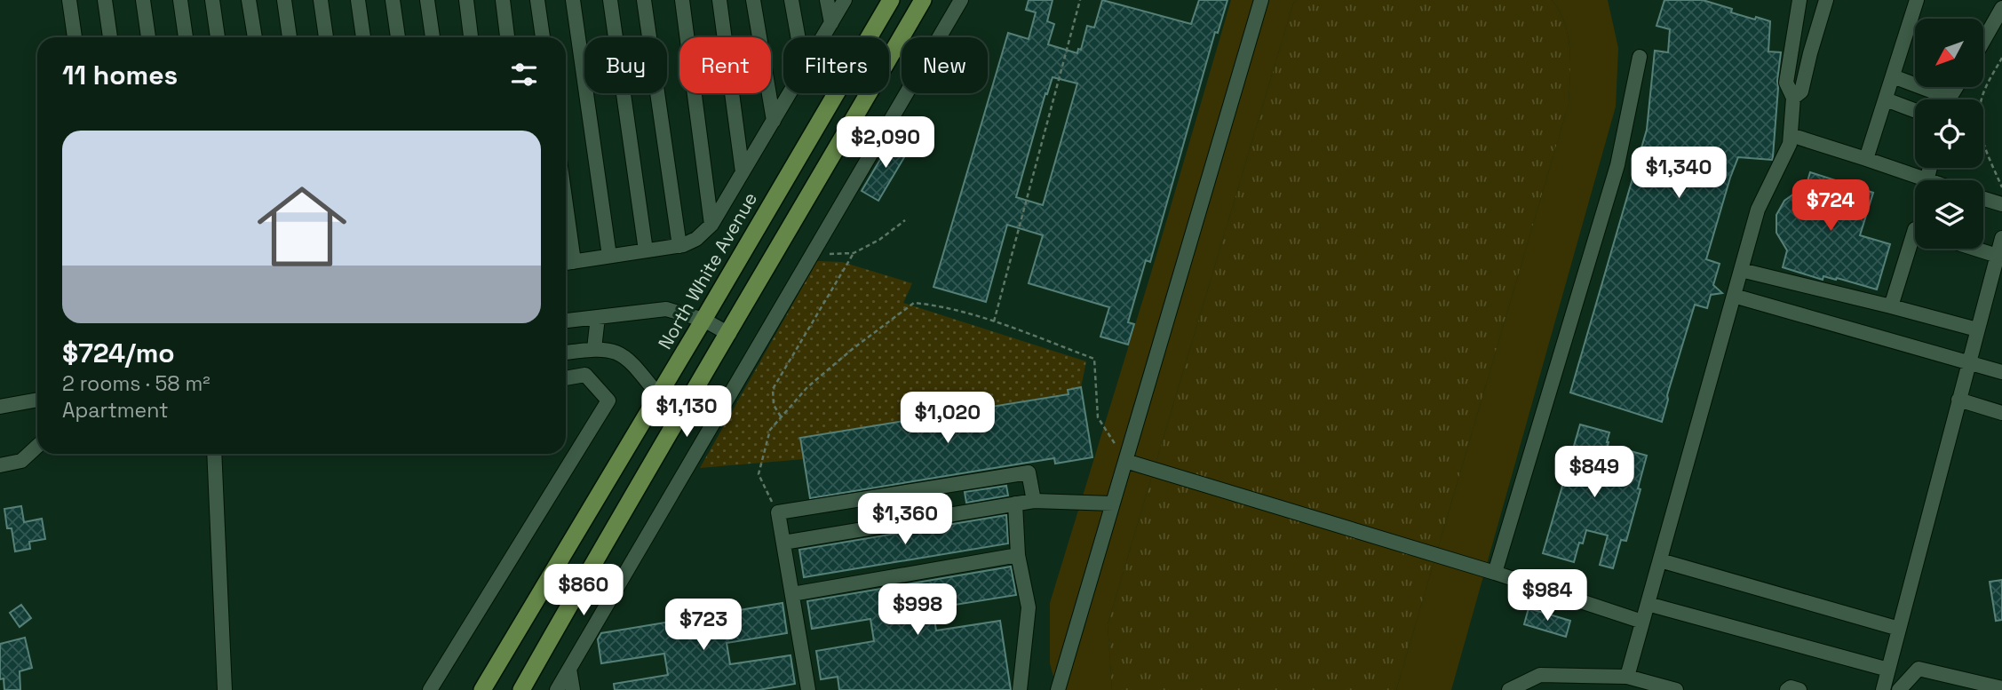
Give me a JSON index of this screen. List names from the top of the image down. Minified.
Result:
{"streets":{"main road":["North White Avenue"]},"north":"bottom left","page":{"chip":["Buy","Rent","Filters","New"],"heading":"11 homes","list":[{"name":"$724/mo","note":"2 rooms · 58 m² · Apartment"}],"price":["$2,090","$1,340","$724","$1,130","$1,020","$849","$1,360","$860","$984","$998","$723"]}}
